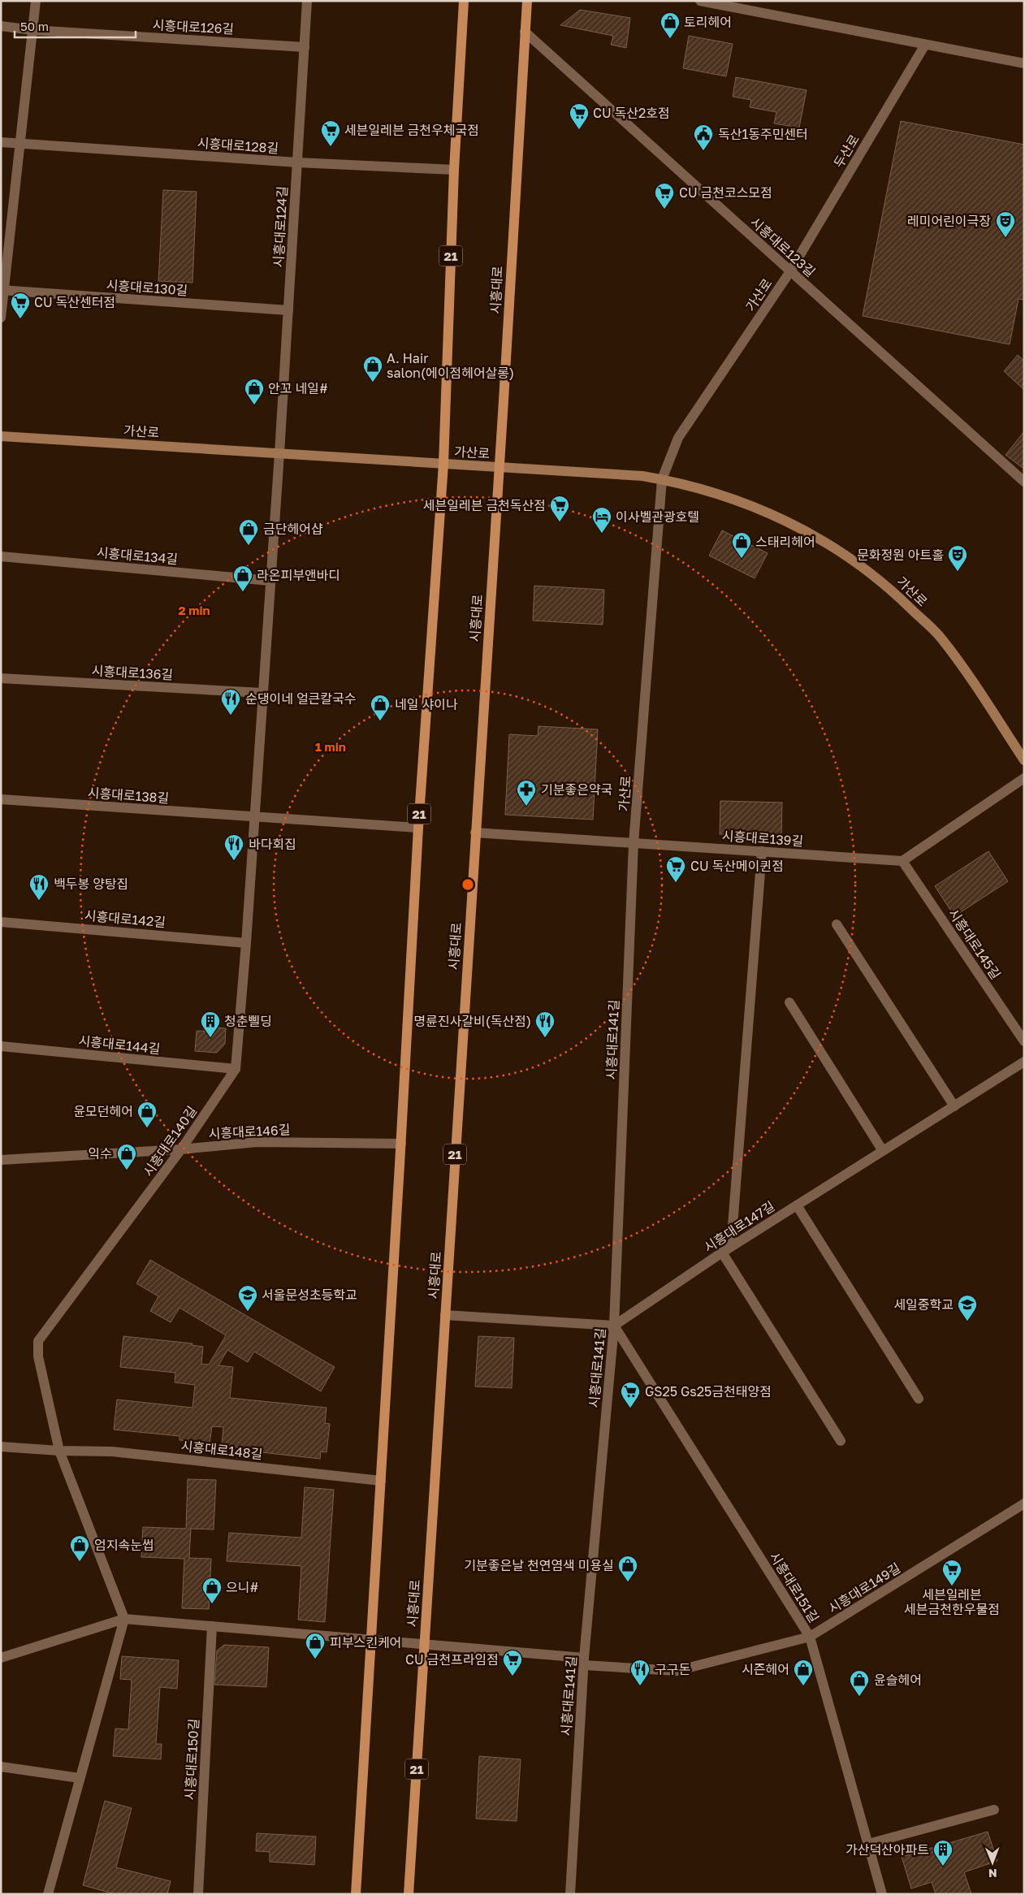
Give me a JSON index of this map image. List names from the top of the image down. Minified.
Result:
{"streets":{"main road":["21","시흥대로","가산로"],"street":["시흥대로126길","시흥대로128길","두산로","시흥대로124길","시흥대로123길","시흥대로130길","시흥대로134길","시흥대로136길","시흥대로138길","시흥대로139길","시흥대로142길","시흥대로145길","시흥대로141길","시흥대로144길","시흥대로146길","시흥대로140길","시흥대로147길","시흥대로148길","시흥대로151길","시흥대로149길","시흥대로150길"]},"crossings":[["시흥대로126길","시흥대로124길"],["시흥대로128길","시흥대로124길"],["시흥대로128길","21"],["두산로","시흥대로123길"],["두산로","가산로"],["시흥대로124길","시흥대로130길"],["시흥대로124길","가산로"],["시흥대로123길","시흥대로"],["시흥대로123길","가산로"],["21","가산로"],["21","시흥대로138길"],["21","시흥대로146길"],["21","시흥대로148길"],["21","시흥대로149길"],["시흥대로","가산로"],["시흥대로","시흥대로139길"],["시흥대로","시흥대로149길"],["가산로","시흥대로139길"],["가산로","시흥대로141길"],["시흥대로138길","시흥대로140길"],["시흥대로139길","시흥대로145길"],["시흥대로139길","시흥대로141길"],["시흥대로142길","시흥대로140길"],["시흥대로141길","시흥대로147길"],["시흥대로141길","시흥대로151길"],["시흥대로141길","시흥대로149길"],["시흥대로144길","시흥대로140길"],["시흥대로146길","시흥대로140길"],["시흥대로140길","시흥대로148길"],["시흥대로147길","시흥대로151길"],["시흥대로151길","시흥대로149길"]],"places":{"shop":["토리헤어","A. Hair salon(에이점헤어살롱)","안꼬 네일#","금단헤어샵","스태리헤어","라온피부앤바디","네일 샤이나","윤모던헤어","익수","엄지속눈썹","기분좋은날 천연염색 미용실","으니#","피부스킨케어","시즌헤어","윤슬헤어"],"supermarket":["CU 독산2호점","세븐일레븐 금천우체국점","CU 금천코스모점","CU 독산센터점","세븐일레븐 금천독산점","CU 독산메이퀸점","GS25 Gs25금천태양점","세븐일레븐 세븐금천한우물점","CU 금천프라임점"],"public building":["독산1동주민센터"],"theatre":["레미어린이극장","문화정원 아트홀"],"hotel":["이사벨관광호텔"],"restaurant":["순댕이네 얼큰칼국수","바다회집","백두봉 양탕집","명륜진사갈비(독산점)","구구돈"],"pharmacy":["기분좋은약국"],"building":["청춘삘딩","가산덕산아파트"],"school or university":["서울문성초등학교","세일중학교"]},"scale_bar":"50 m","north":"bottom","rings":["2 min","1 min"]}
